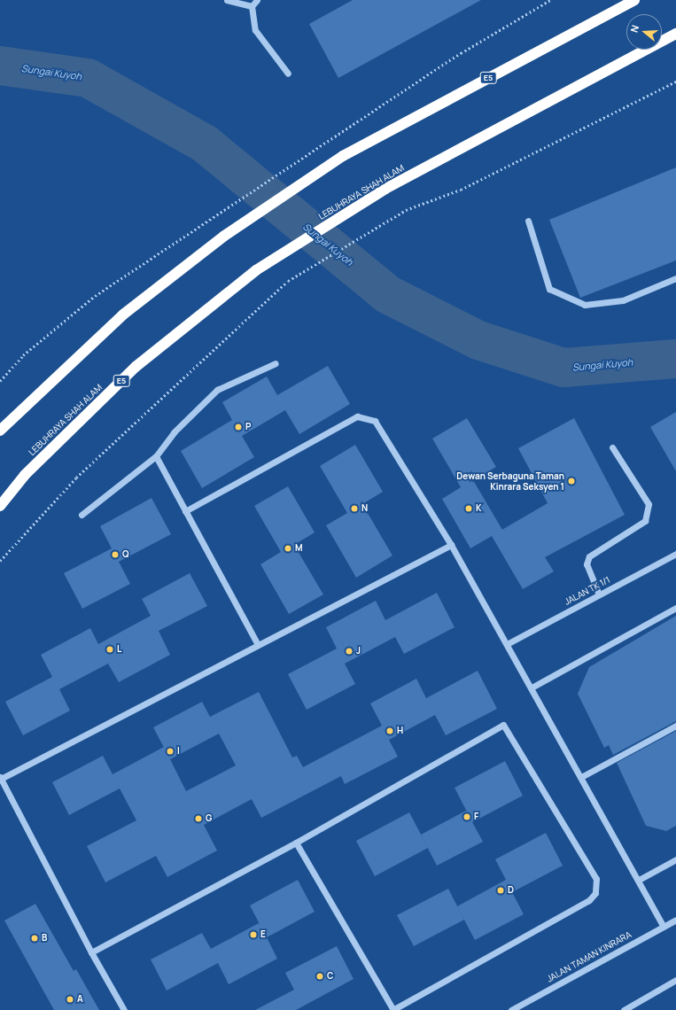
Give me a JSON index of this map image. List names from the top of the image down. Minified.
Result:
{"streets":{"highway":["E5","LEBUHRAYA SHAH ALAM"],"street":["JALAN TK 1/1","JALAN TAMAN KINRARA"]},"water":["Sungai Kuyoh"],"places":["P","Dewan Serbaguna Taman Kinrara Seksyen 1","N","K","M","Q","L","J","H","I","F","G","D","E","B","C","A"],"north":"left"}
